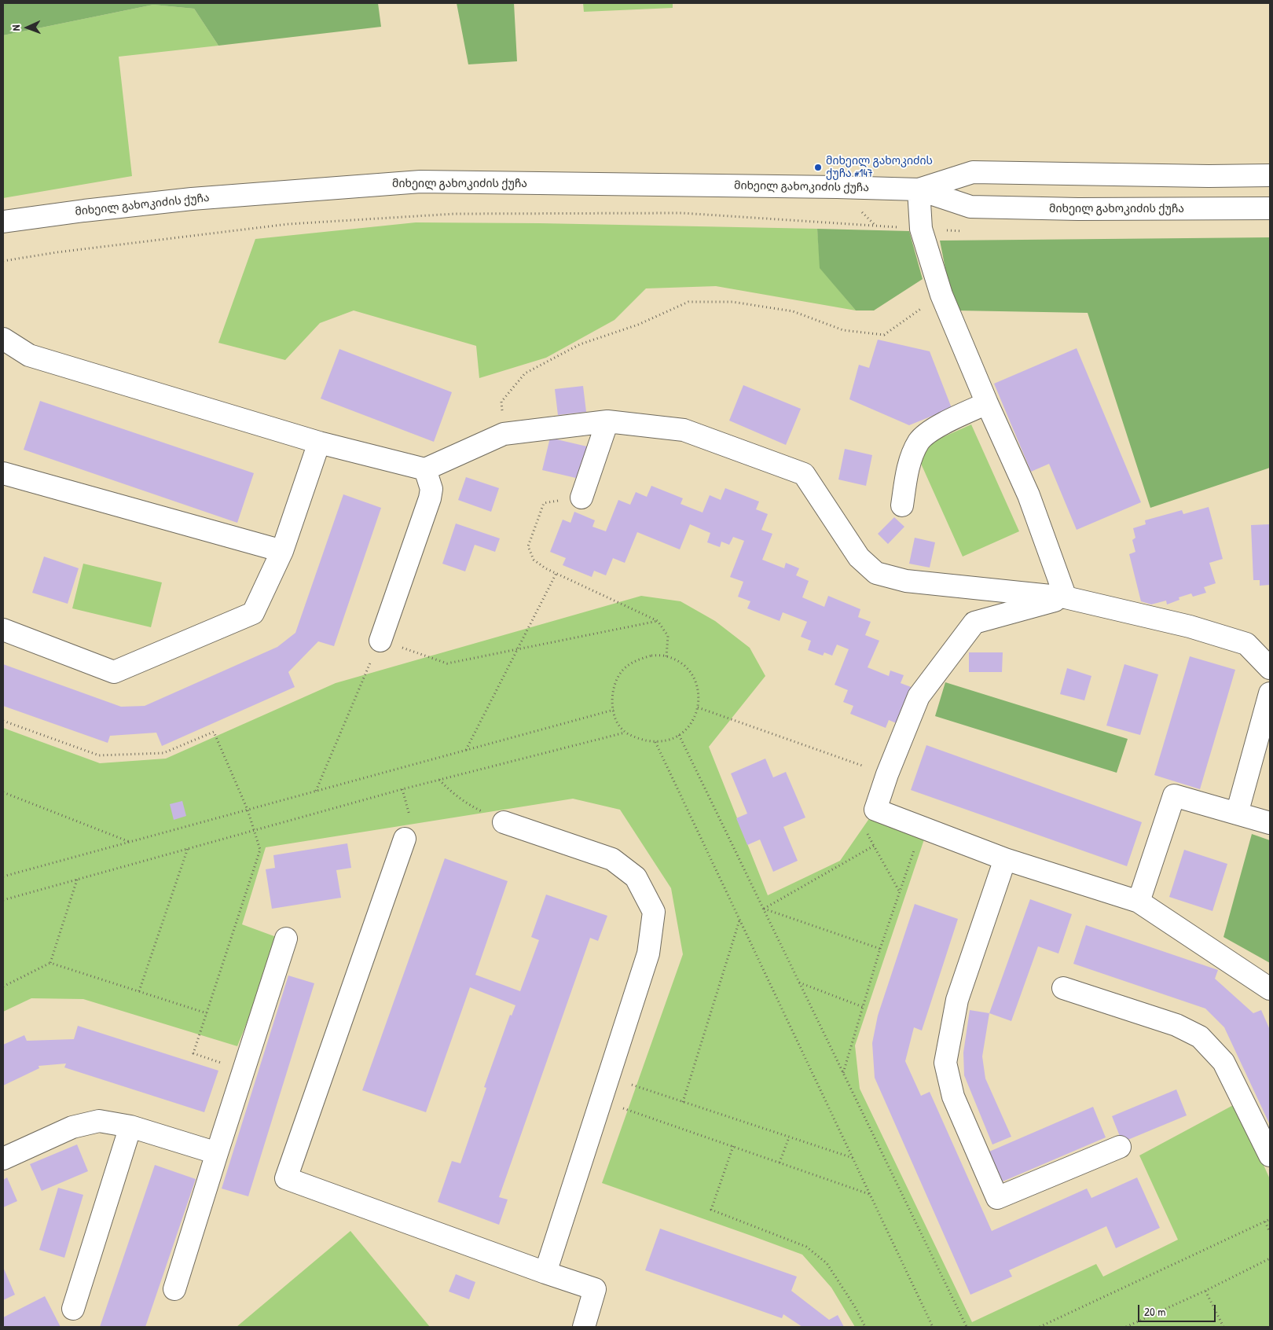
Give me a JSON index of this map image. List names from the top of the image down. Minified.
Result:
{"streets":{"street":["მიხეილ გახოკიძის ქუჩა"]},"places":["მიხეილ გახოკიძის ქუჩა #147"],"scale_bar":"20 m","north":"left"}
